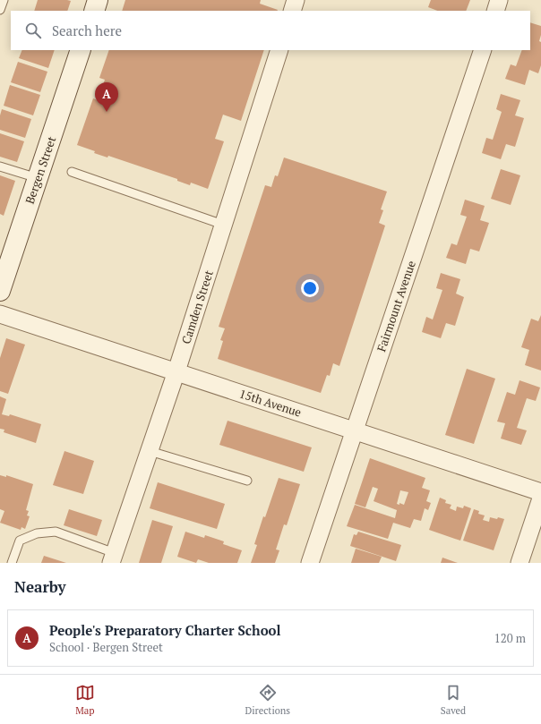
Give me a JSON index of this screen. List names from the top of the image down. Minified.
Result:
{"streets":{"main road":["Bergen Street"],"street":["Fairmount Avenue","Camden Street","15th Avenue"]},"crossings":[["Fairmount Avenue","15th Avenue"],["Camden Street","15th Avenue"]],"page":{"search":"Search here","pins":"A","heading":"Nearby","list":[{"mark":"A","name":"People's Preparatory Charter School","note":"School · Bergen Street","value":"120 m"}],"nav":["Map","Directions","Saved"]}}
